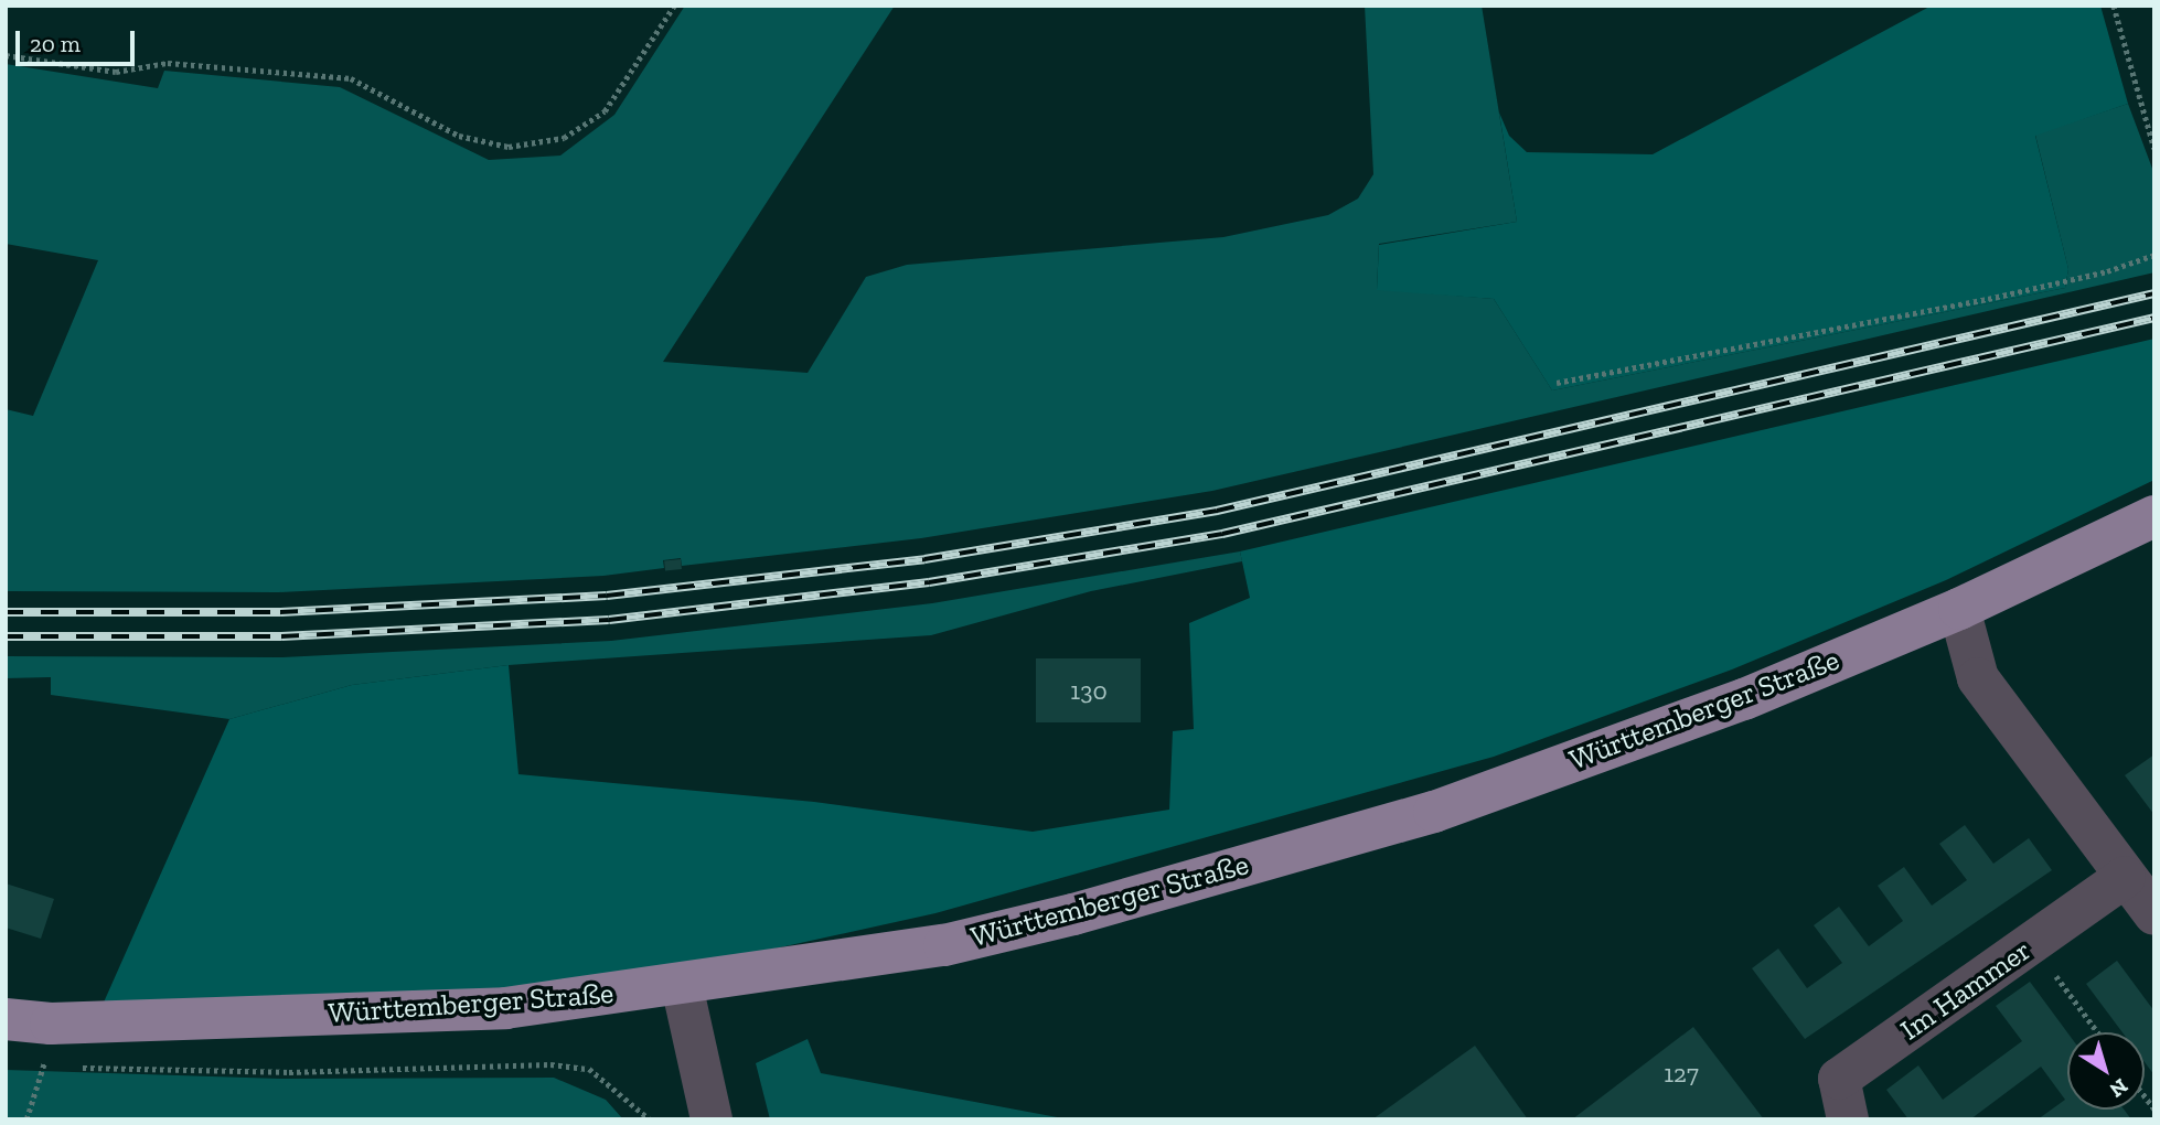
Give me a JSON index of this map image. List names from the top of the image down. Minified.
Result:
{"streets":{"main road":["Württemberger Straße"],"street":["Im Hammer"]},"house_numbers":["130","127"],"scale_bar":"20 m","north":"bottom right"}
